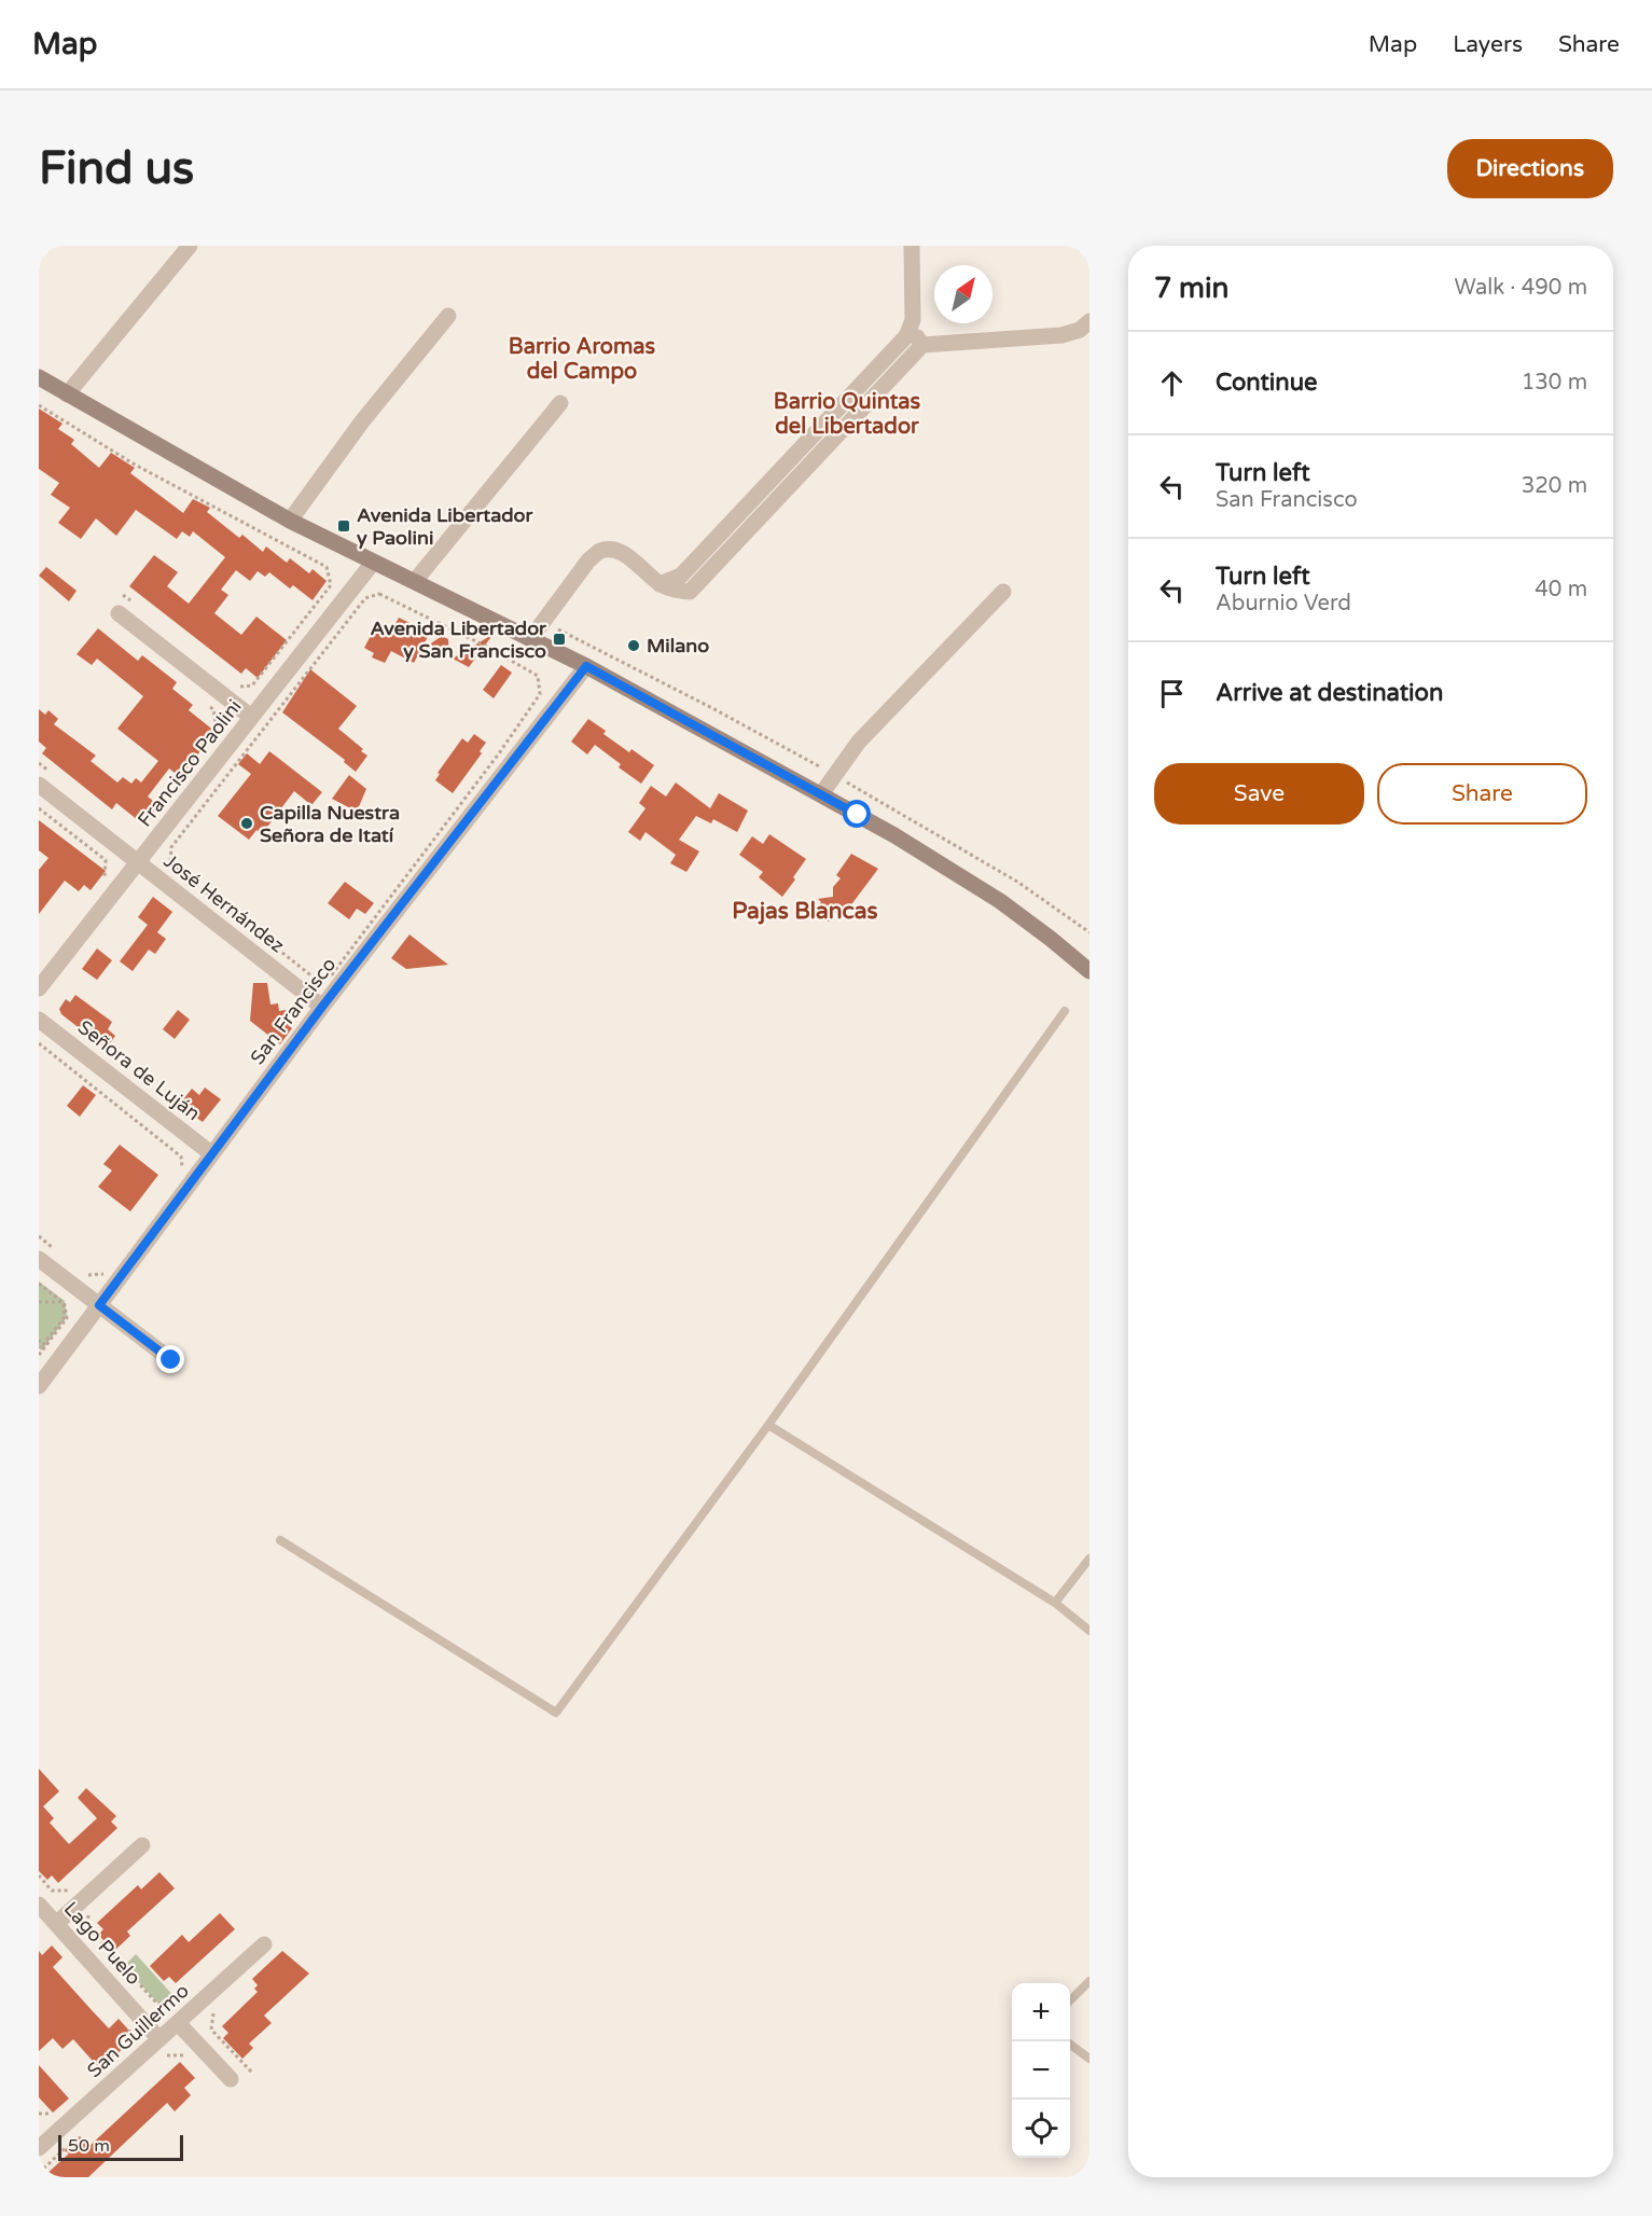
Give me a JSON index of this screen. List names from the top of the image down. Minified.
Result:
{"streets":{"street":["Francisco Paolini","José Hernández","San Francisco","Señora de Luján","Lago Puelo","San Guillermo"]},"crossings":[["Francisco Paolini","José Hernández"],["José Hernández","San Francisco"],["San Francisco","Señora de Luján"],["Lago Puelo","San Guillermo"]],"districts":["Barrio Aromas del Campo","Barrio Quintas del Libertador","Pajas Blancas"],"places":{"transit":["Avenida Libertador y Paolini","Avenida Libertador y San Francisco"],"other":["Milano","Capilla Nuestra Señora de Itatí"]},"scale_bar":"50 m","north":"top right","page":{"header":"Map","nav":["Map","Layers","Share"],"buttons":["Directions",["Save","Share"]],"title":"Find us","heading":["7 min","Walk · 490 m"],"list":[["Continue","130 m"],["Turn left","San Francisco","320 m"],["Turn left","Aburnio Verd","40 m"],"Arrive at destination"],"map_buttons":["+","−"],"scale":"50 m"}}
